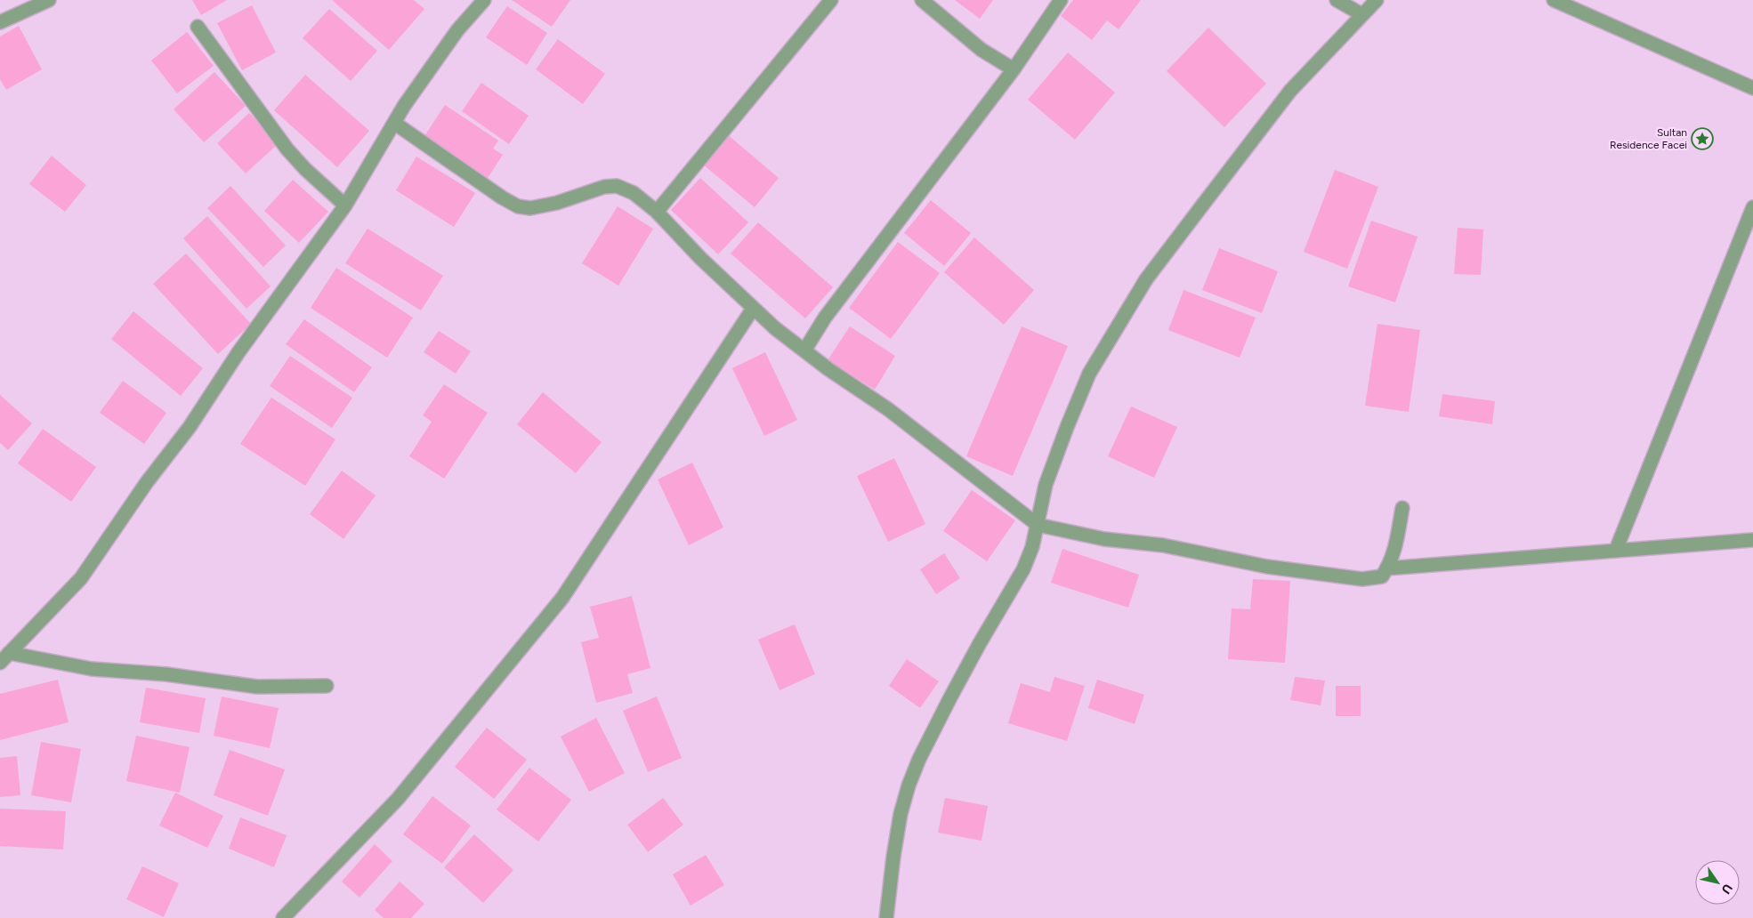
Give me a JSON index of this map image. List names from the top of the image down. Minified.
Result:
{"places":{"place":["Sultan Residence Facei"]},"north":"bottom right"}
